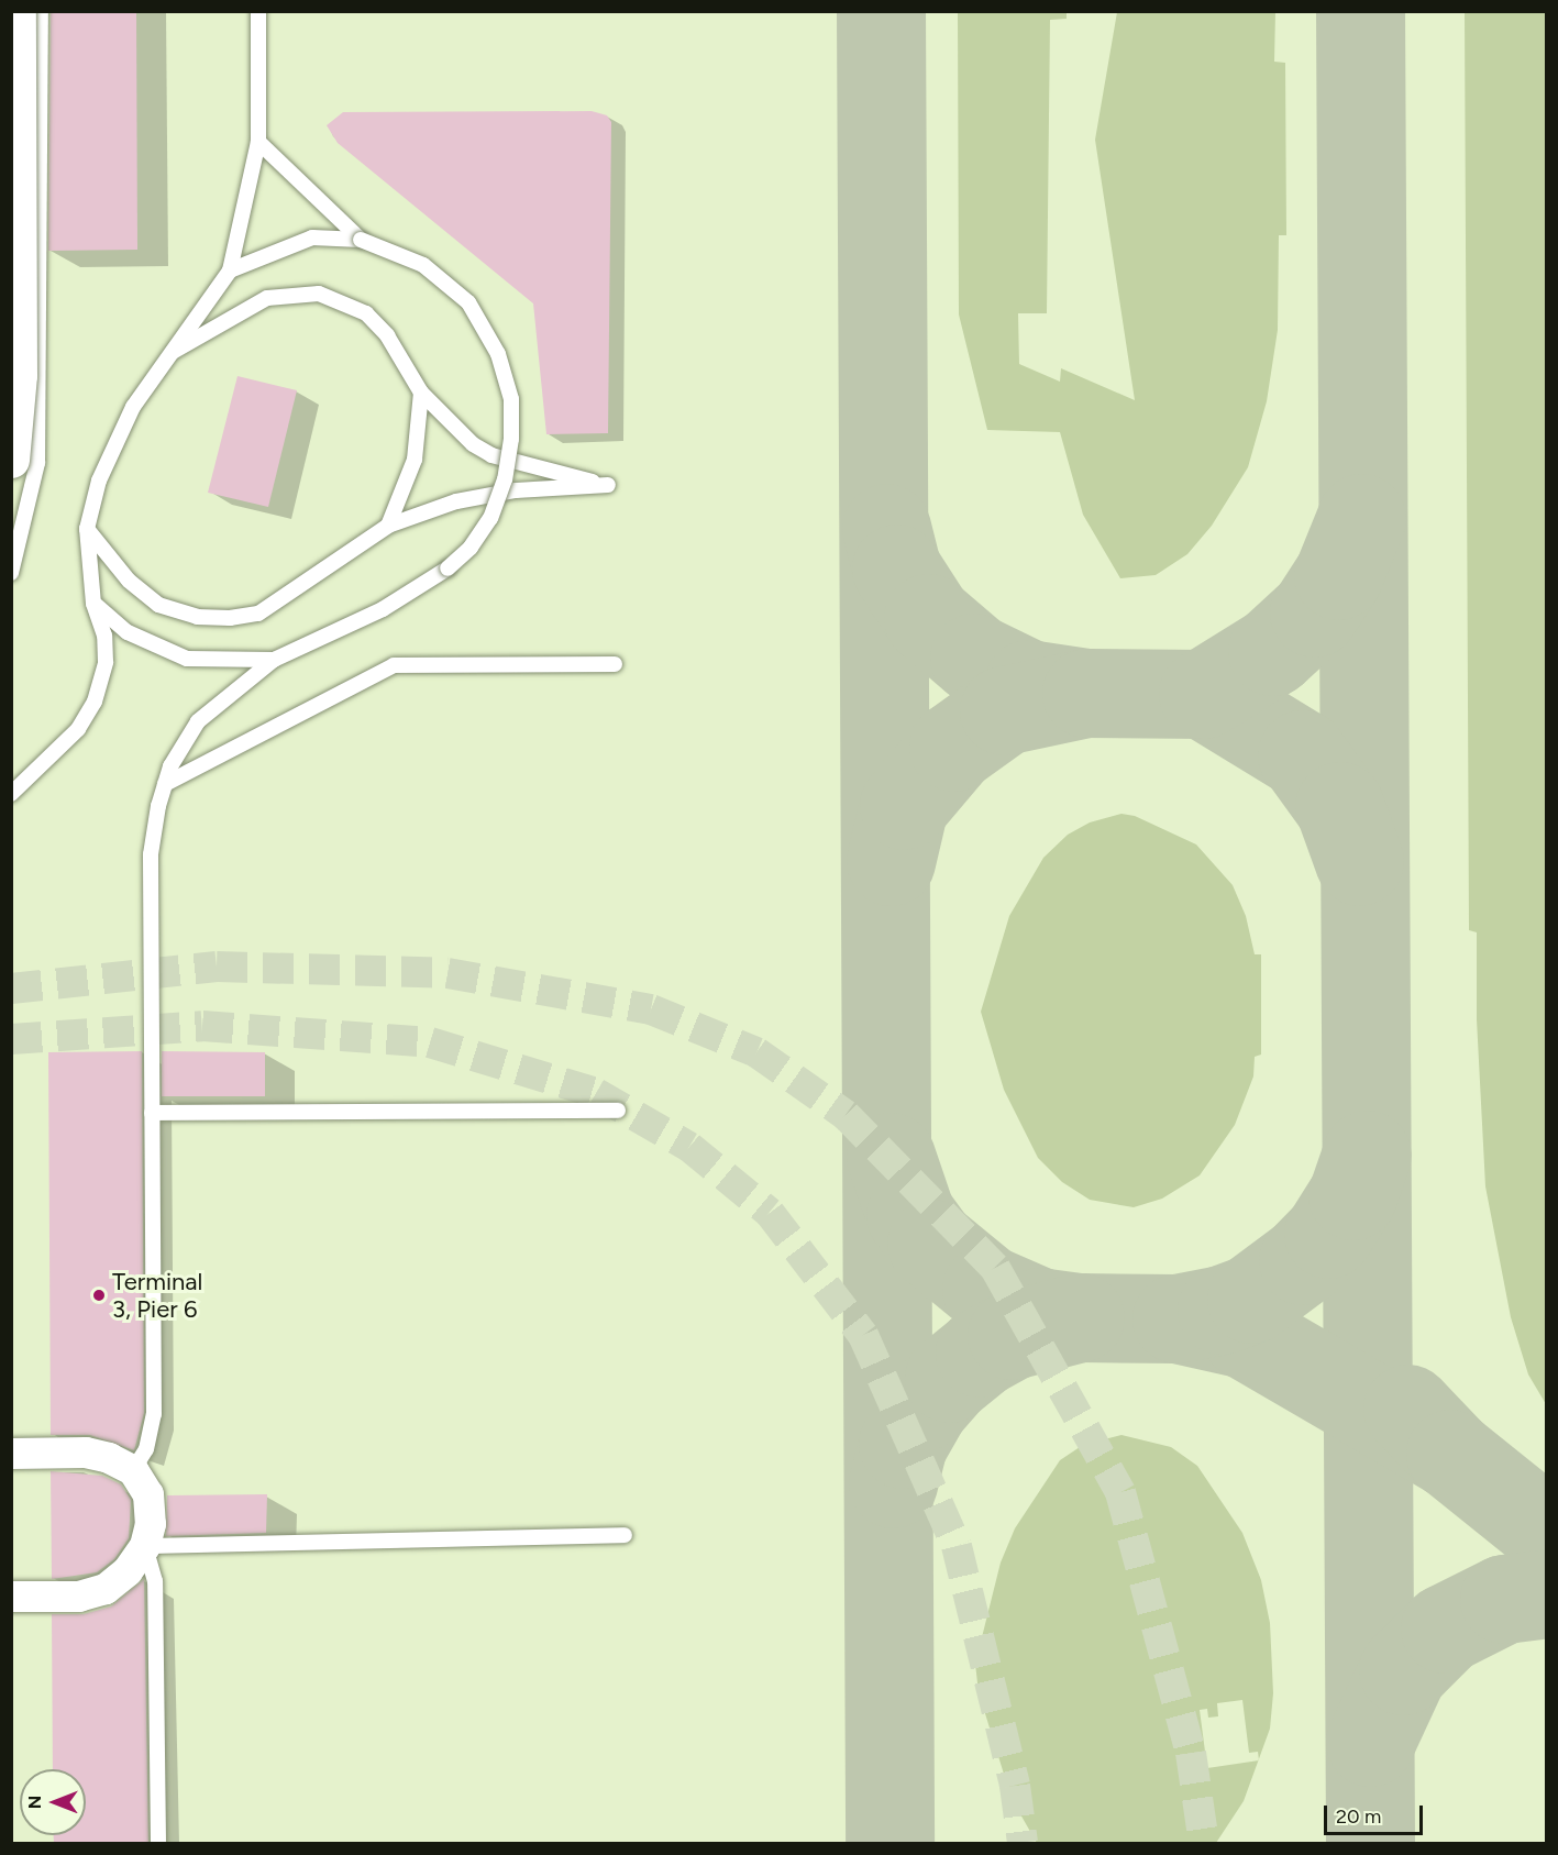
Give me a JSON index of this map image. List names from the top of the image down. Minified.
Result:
{"places":["Terminal 3, Pier 6"],"scale_bar":"20 m","north":"left"}
